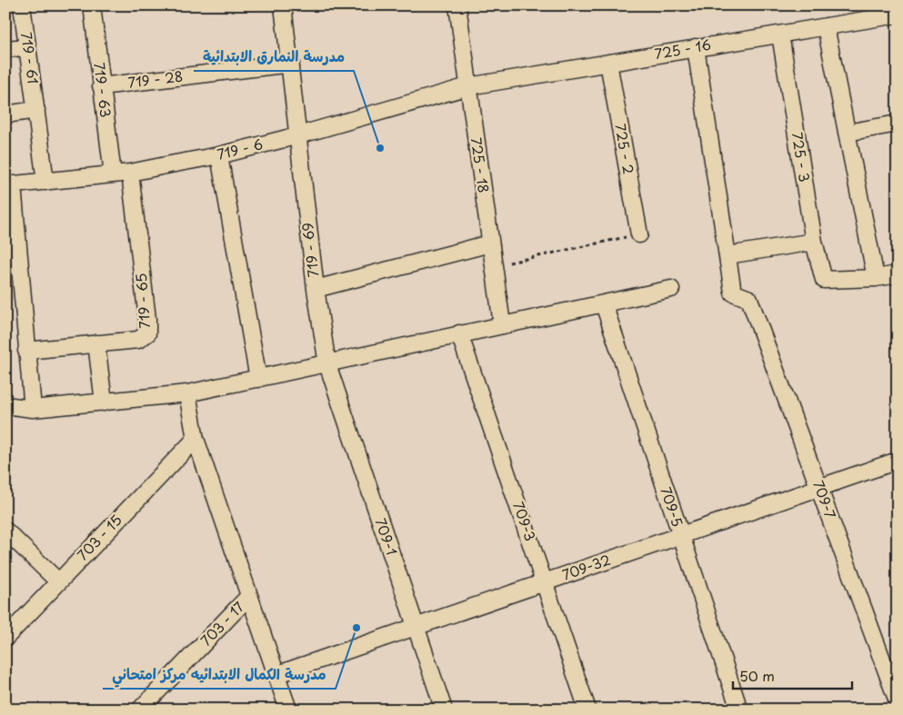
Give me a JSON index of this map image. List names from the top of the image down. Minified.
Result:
{"streets":{"street":["725 - 16","719 - 61","719 - 28","719 - 63","725 - 2","719 - 6","725 - 3","725 - 18","719 - 69","719 - 65","709-7","709-5","709-3","709-1","703 - 15","709-32","703 - 17"]},"crossings":[["725 - 16","725 - 2"],["725 - 16","719 - 6"],["725 - 16","725 - 3"],["725 - 16","725 - 18"],["719 - 61","719 - 6"],["719 - 28","719 - 63"],["719 - 28","719 - 69"],["719 - 63","719 - 6"],["719 - 6","725 - 18"],["719 - 6","719 - 69"],["719 - 6","719 - 65"],["719 - 69","709-1"],["709-7","709-32"],["709-5","709-32"],["709-3","709-32"],["709-1","709-32"]],"places":["مدرسة النمارق الابتدائية","مدرسة الكمال الابتدائيه مركز امتحاني"],"scale_bar":"50 m"}
